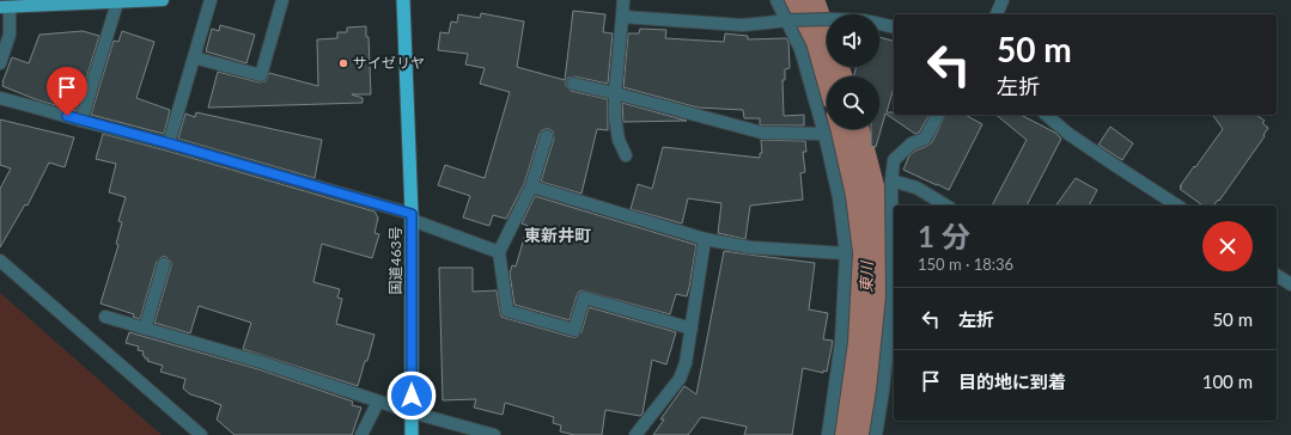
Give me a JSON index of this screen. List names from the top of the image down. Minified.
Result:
{"streets":{"highway":["国道463号"]},"districts":["東新井町"],"water":["東川"],"places":["サイゼリヤ"],"page":{"turn":["50 m","左折"],"heading":["1 分","150 m · 18:36"],"list":[{"name":"左折","value":"50 m"},{"name":"目的地に到着","value":"100 m"}]}}
